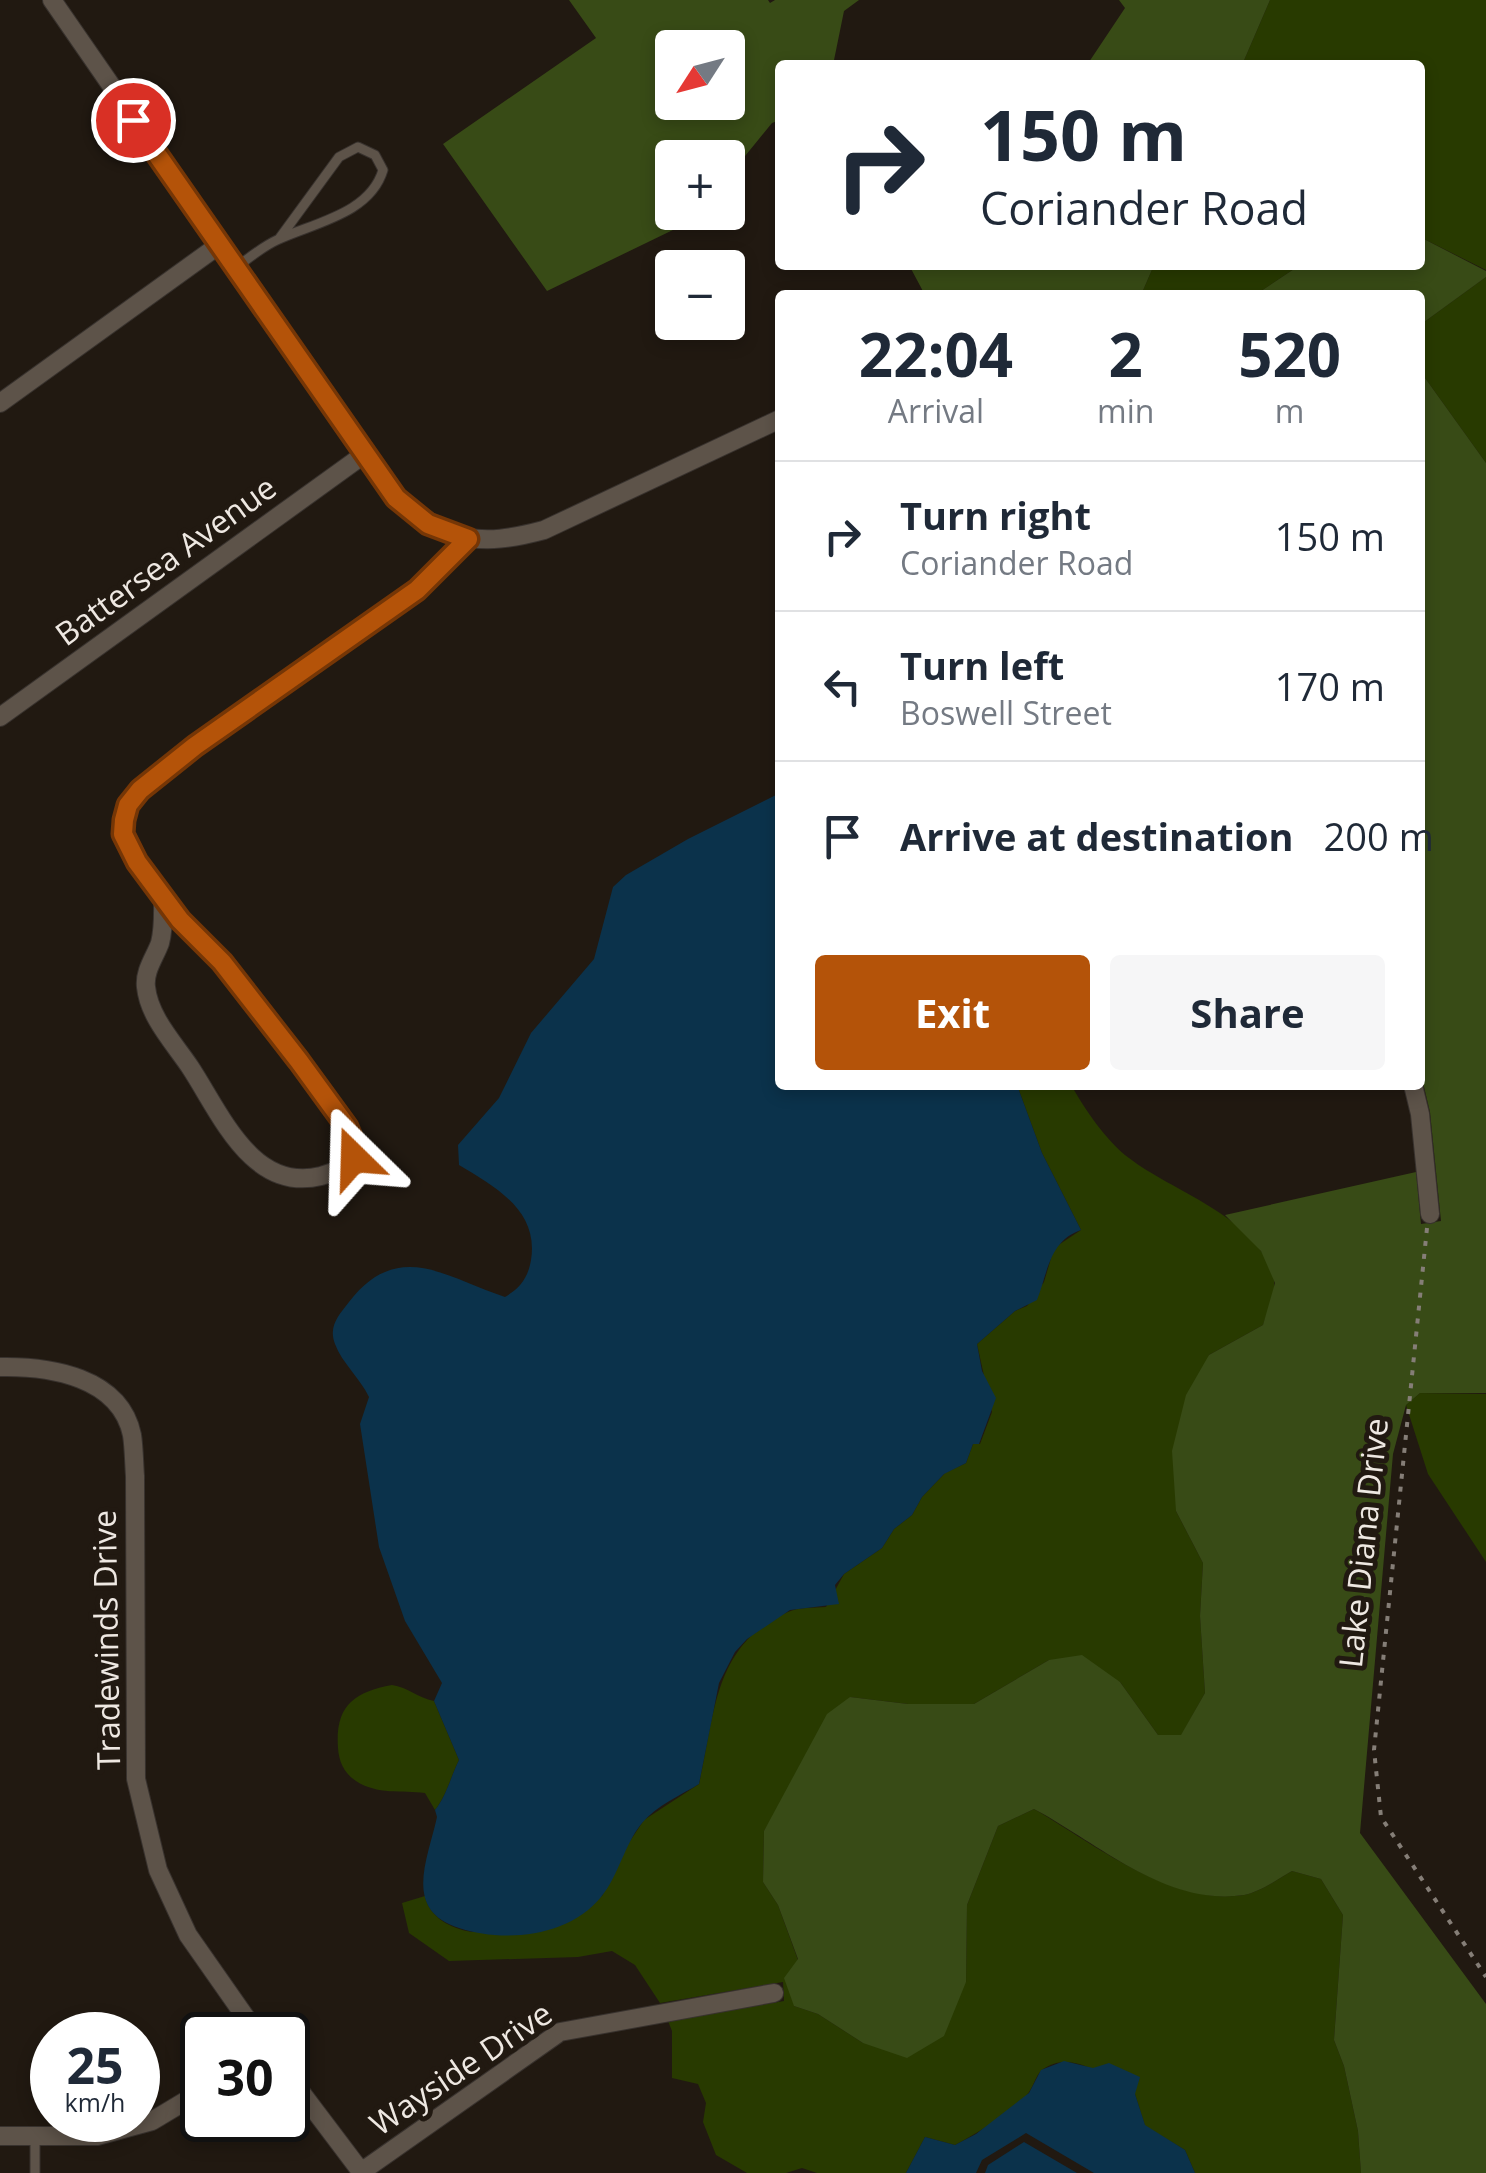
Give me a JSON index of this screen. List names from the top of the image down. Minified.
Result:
{"streets":{"street":["Battersea Avenue","Tradewinds Drive","Wayside Drive"],"path":["Lake Diana Drive"]},"north":"bottom left","page":{"map_buttons":["+","−"],"turn":["150 m","Coriander Road"],"eta":["22:04","Arrival","2","min","520","m"],"list":[{"name":"Turn right","note":"Coriander Road","value":"150 m"},{"name":"Turn left","note":"Boswell Street","value":"170 m"},{"name":"Arrive at destination","value":"200 m"}],"buttons":["Exit","Share"],"speed":"25 km/h","limit":"30"}}
